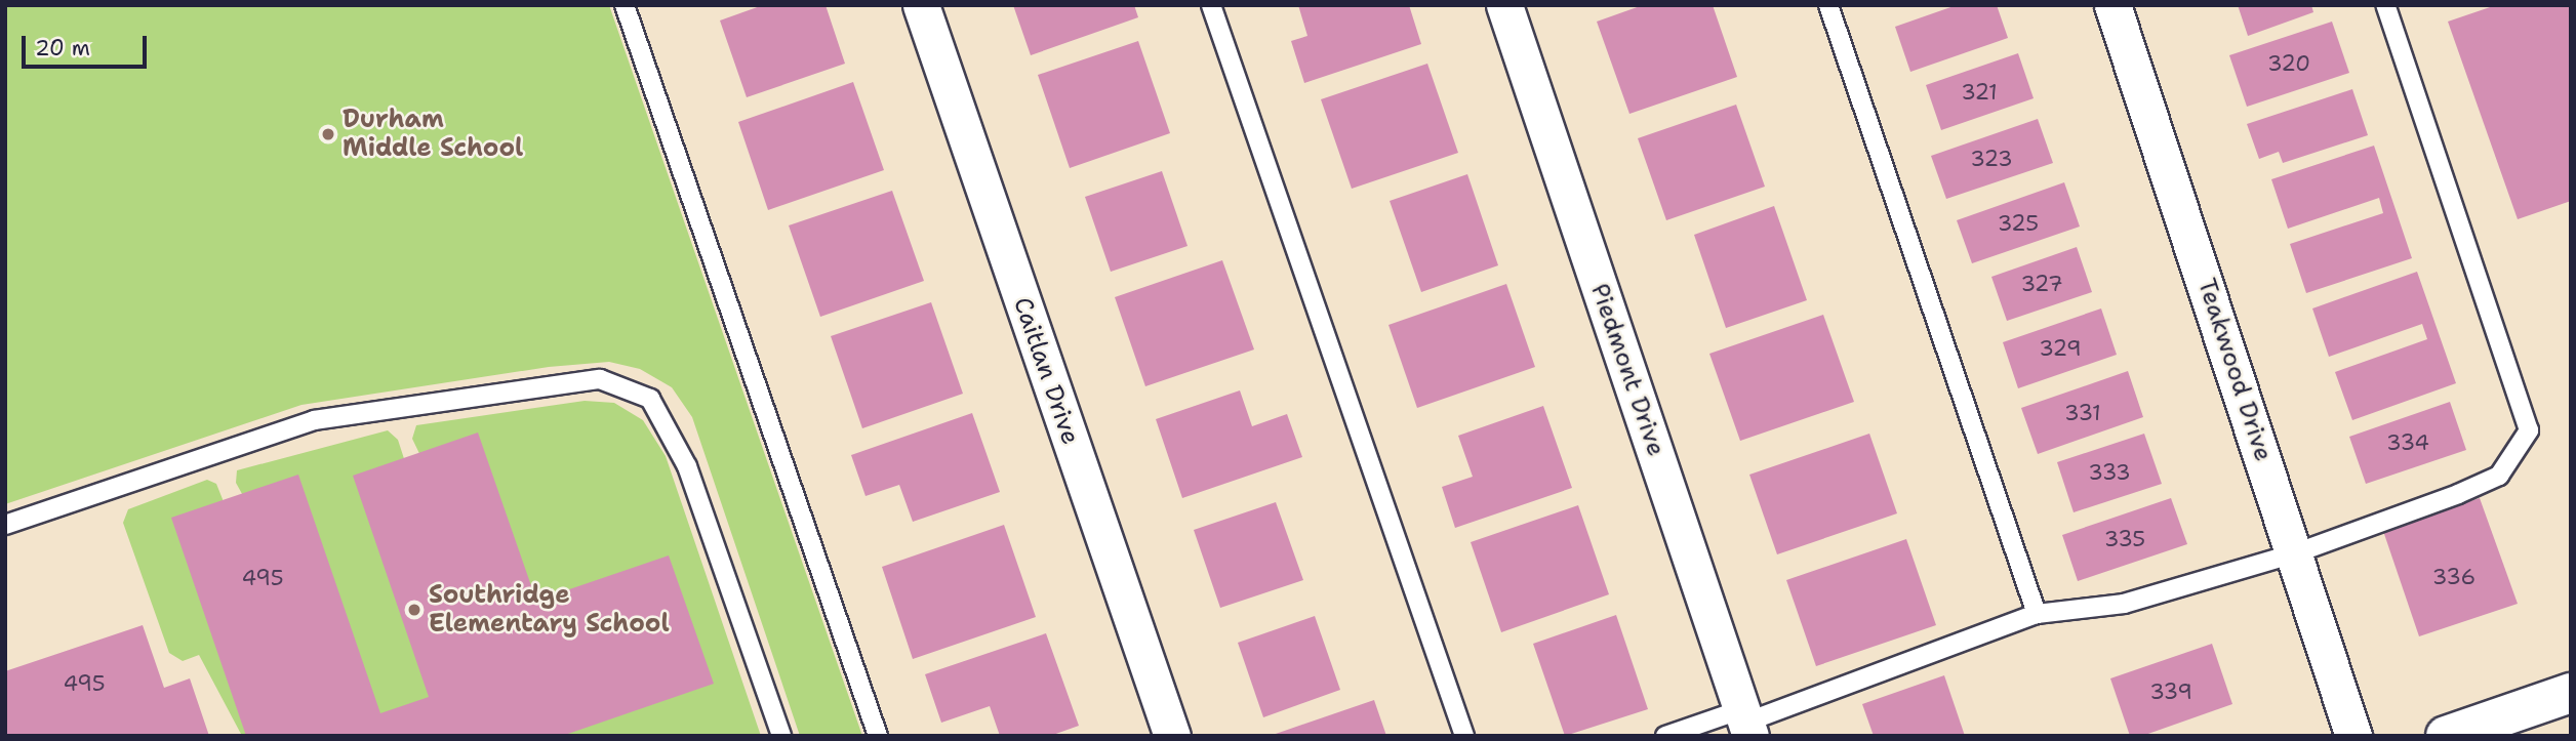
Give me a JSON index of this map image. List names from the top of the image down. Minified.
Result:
{"streets":{"street":["Piedmont Drive","Teakwood Drive","Caitlan Drive"]},"places":["Durham Middle School","Southridge Elementary School"],"house_numbers":["320","321","323","325","327","329","331","334","333","335","336","495","495","339"],"scale_bar":"20 m"}
